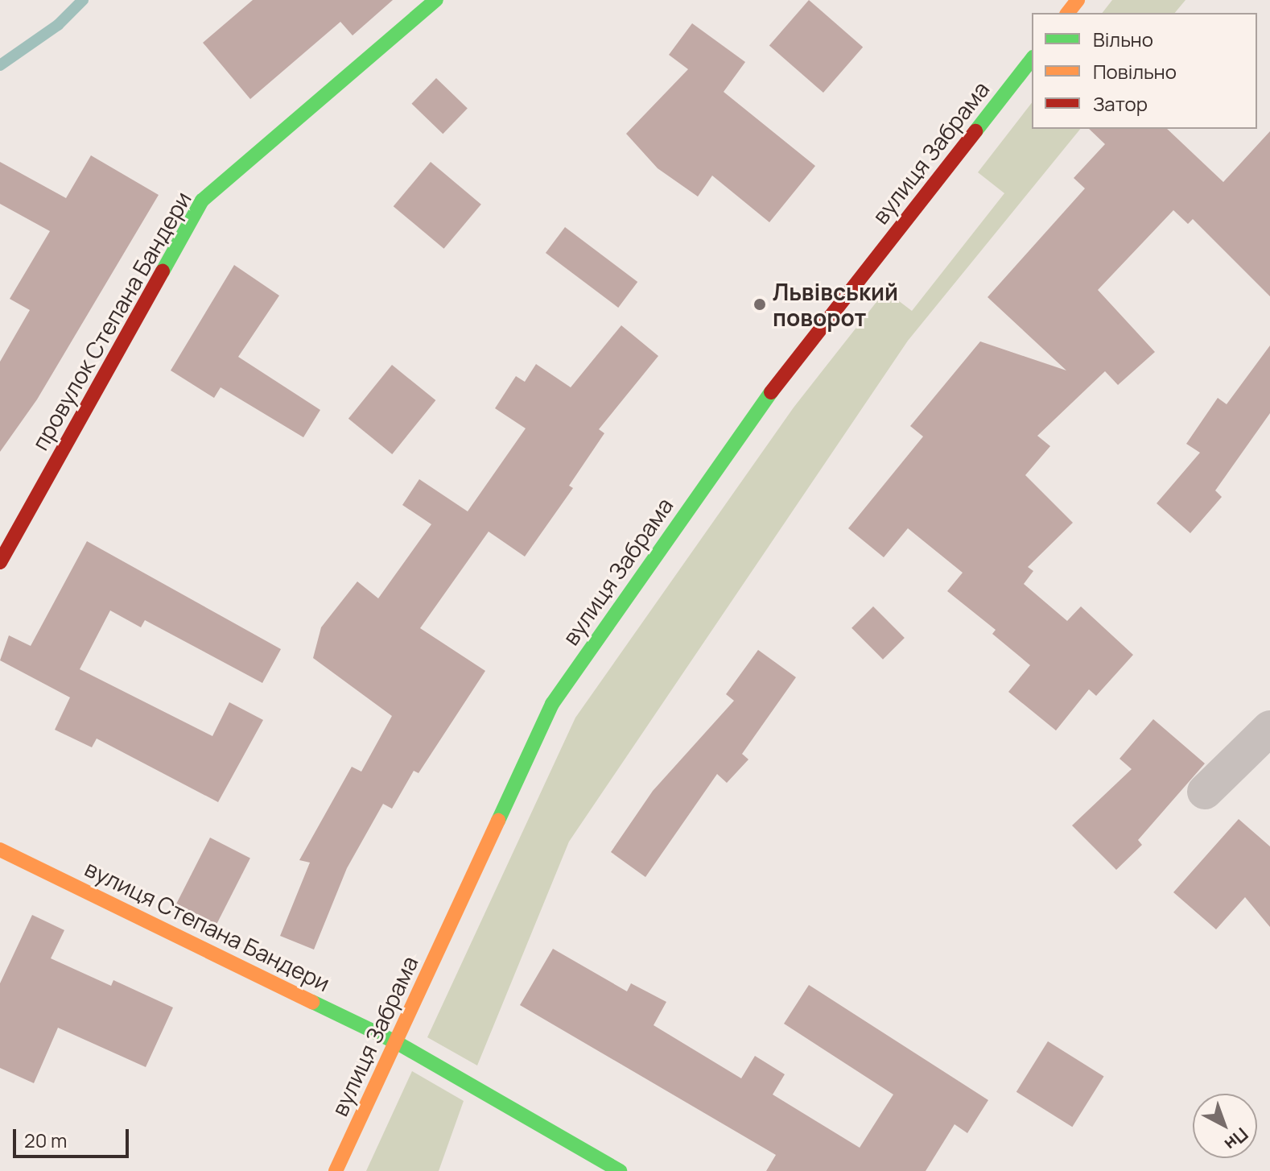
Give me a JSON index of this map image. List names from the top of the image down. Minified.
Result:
{"streets":{"street":["вулиця Забрама","провулок Степана Бандери","вулиця Степана Бандери"]},"crossings":[["вулиця Забрама","вулиця Степана Бандери"]],"places":["Львівський поворот"],"legend":["Вільно","Повільно","Затор"],"scale_bar":"20 m","north":"bottom right"}
